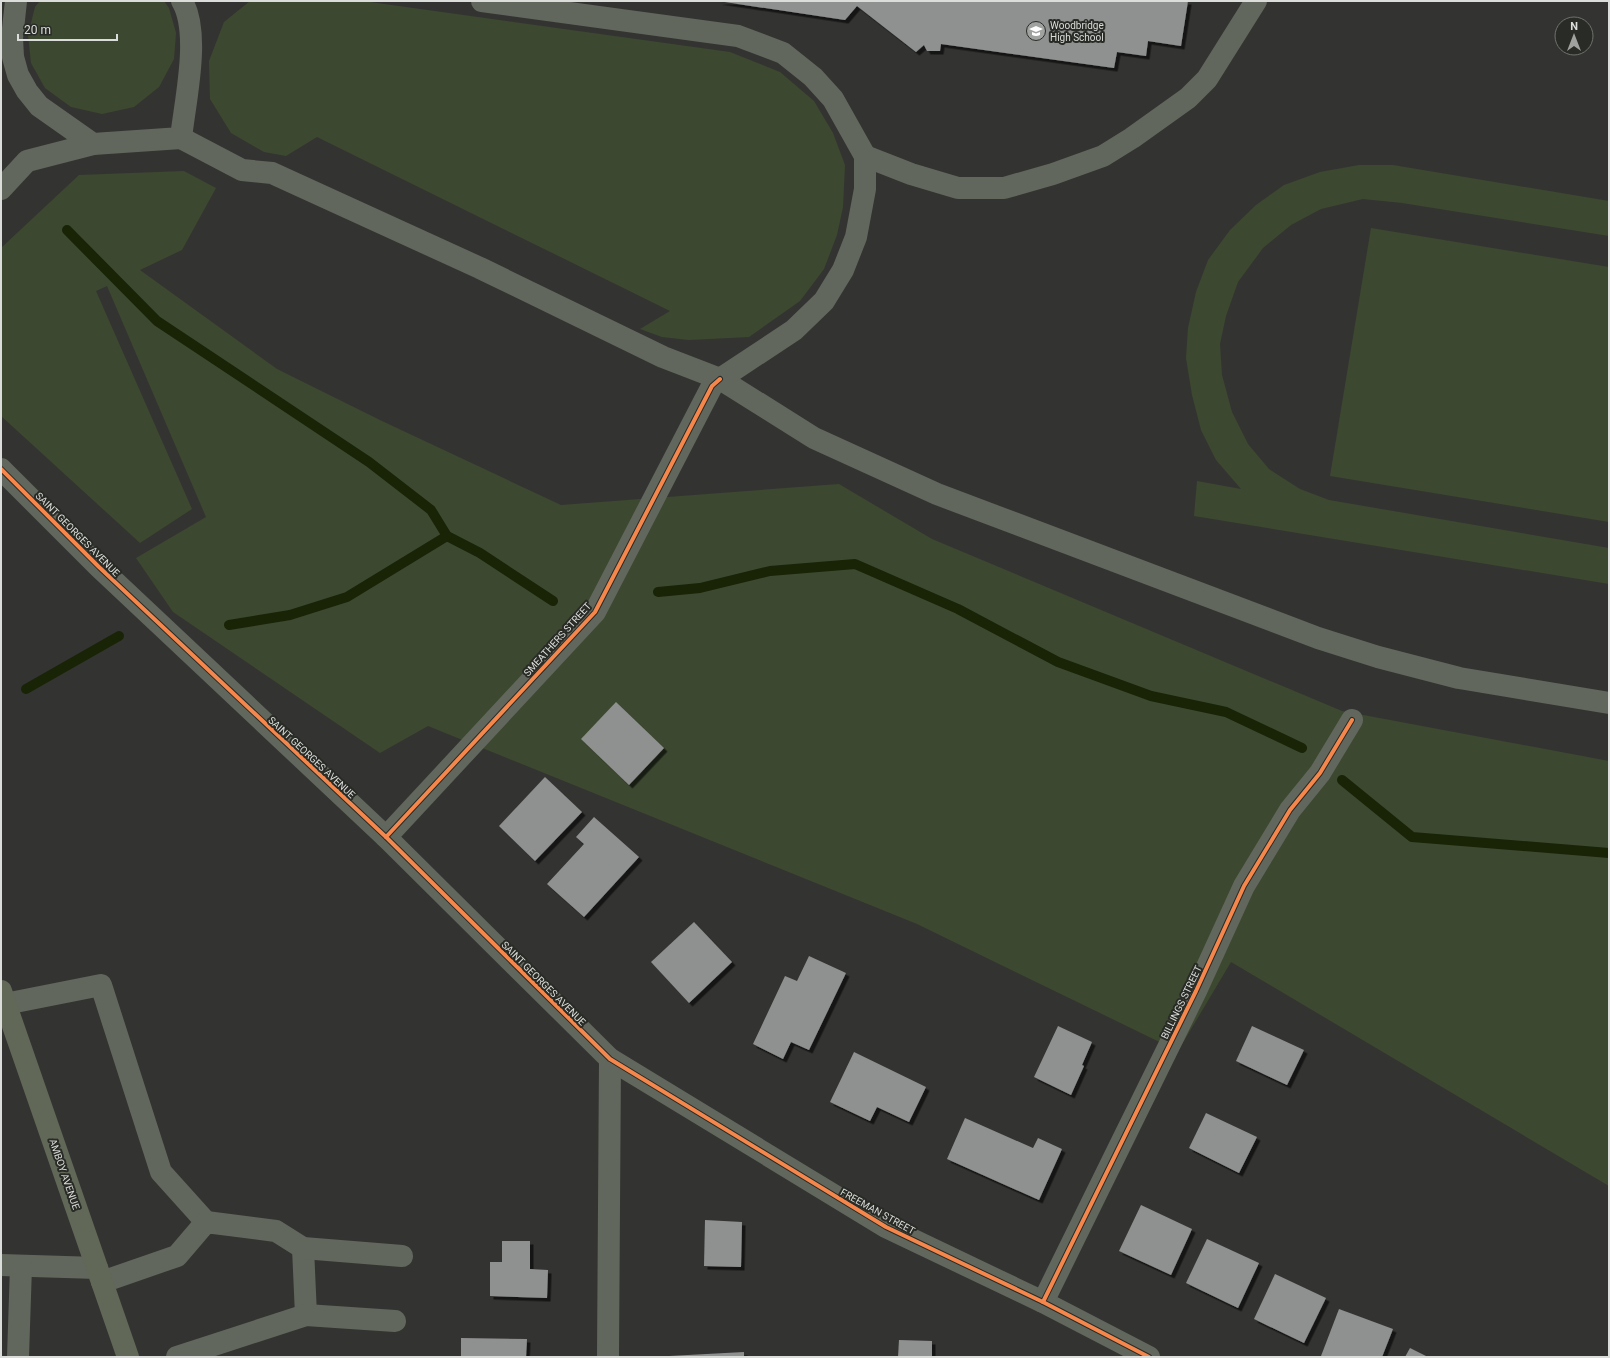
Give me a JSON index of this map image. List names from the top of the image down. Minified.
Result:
{"streets":{"main road":["AMBOY AVENUE"],"street":["SAINT GEORGES AVENUE","SMEATHERS STREET","BILLINGS STREET","FREEMAN STREET"]},"crossings":[["SAINT GEORGES AVENUE","SMEATHERS STREET"],["SAINT GEORGES AVENUE","FREEMAN STREET"],["BILLINGS STREET","FREEMAN STREET"]],"places":{"school or university":["Woodbridge High School"]},"scale_bar":"20 m","north":"top"}
